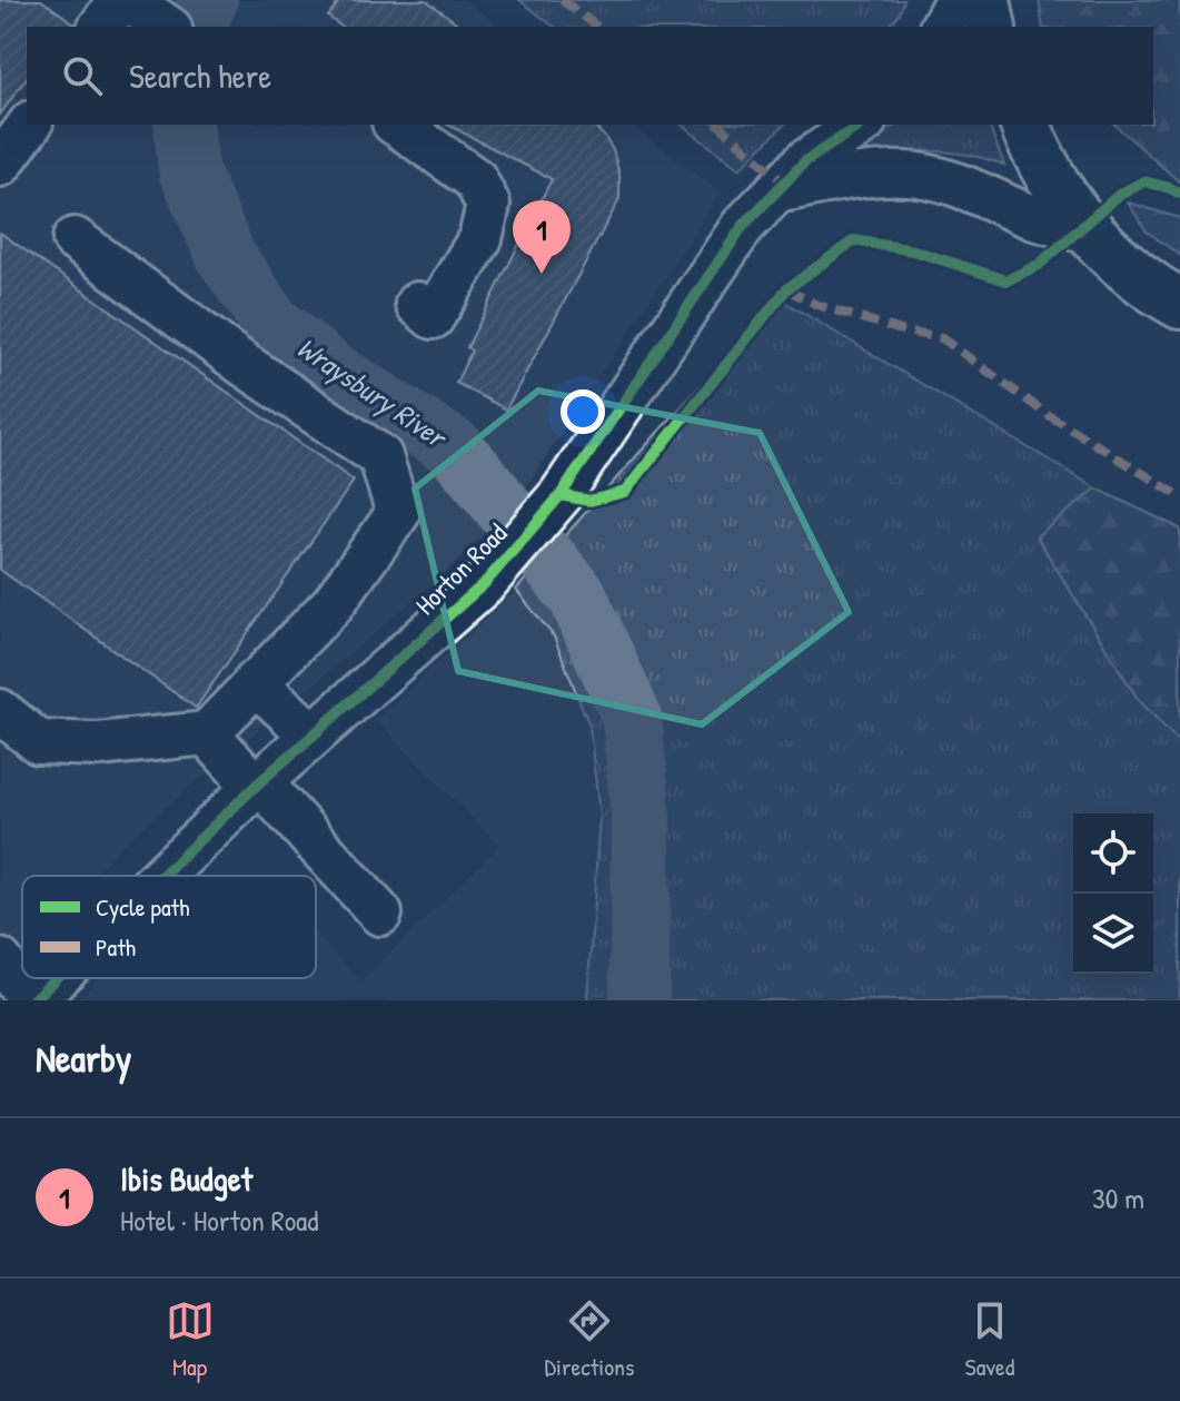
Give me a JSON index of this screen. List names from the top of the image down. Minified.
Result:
{"streets":{"street":["Horton Road"]},"water":["Wraysbury River"],"legend":["Cycle path","Path"],"page":{"search":"Search here","pins":"1","heading":"Nearby","list":[{"mark":"1","name":"Ibis Budget","note":"Hotel · Horton Road","value":"30 m"}],"nav":["Map","Directions","Saved"]}}
